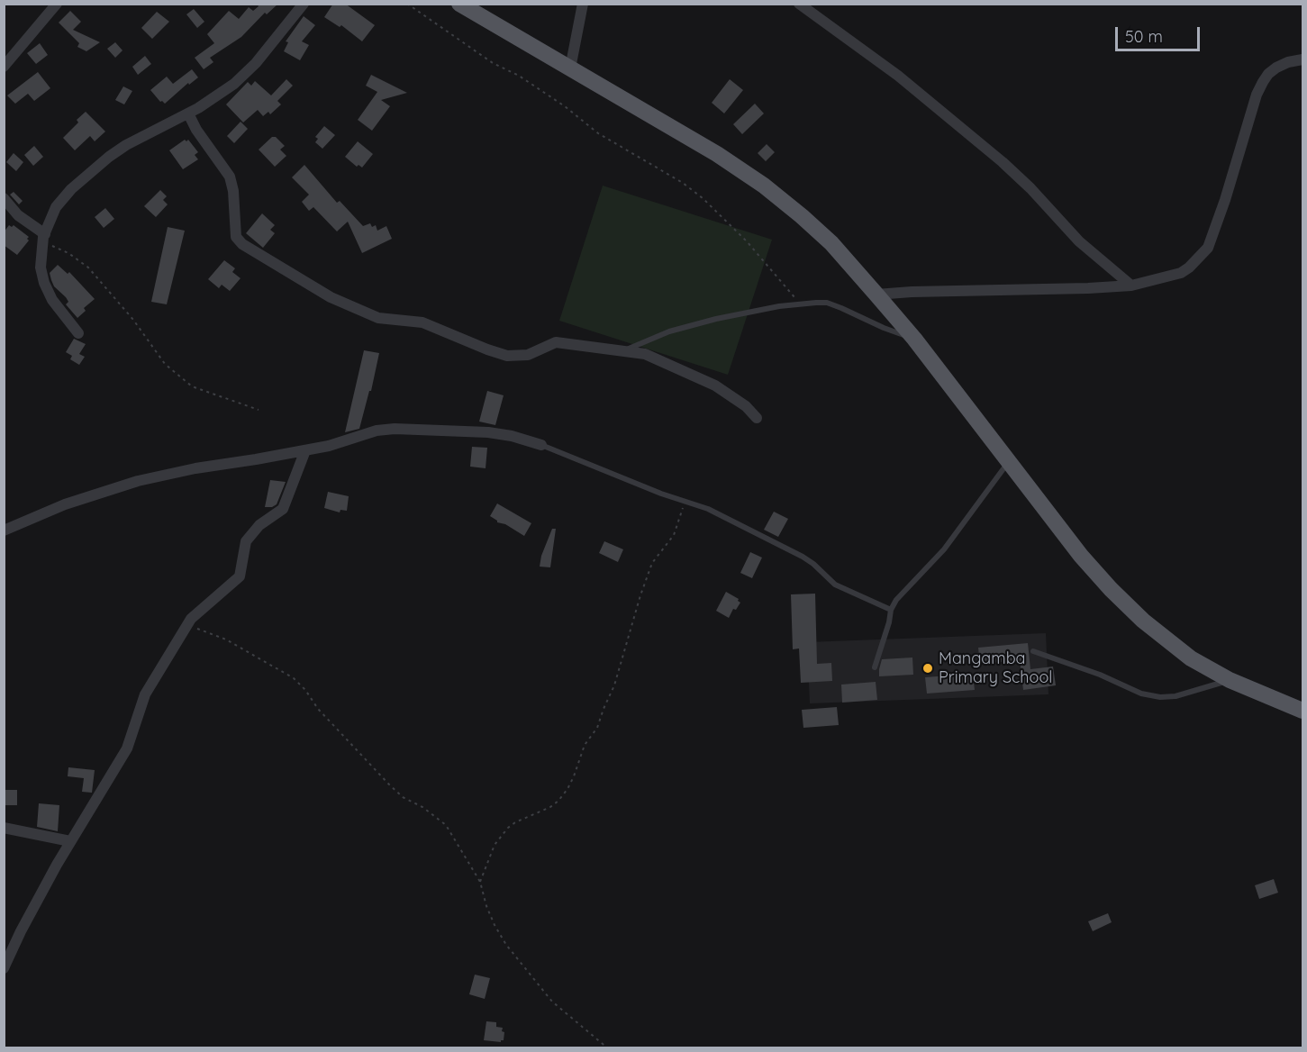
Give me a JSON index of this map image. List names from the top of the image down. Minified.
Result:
{"places":["Mangamba Primary School"],"scale_bar":"50 m"}
